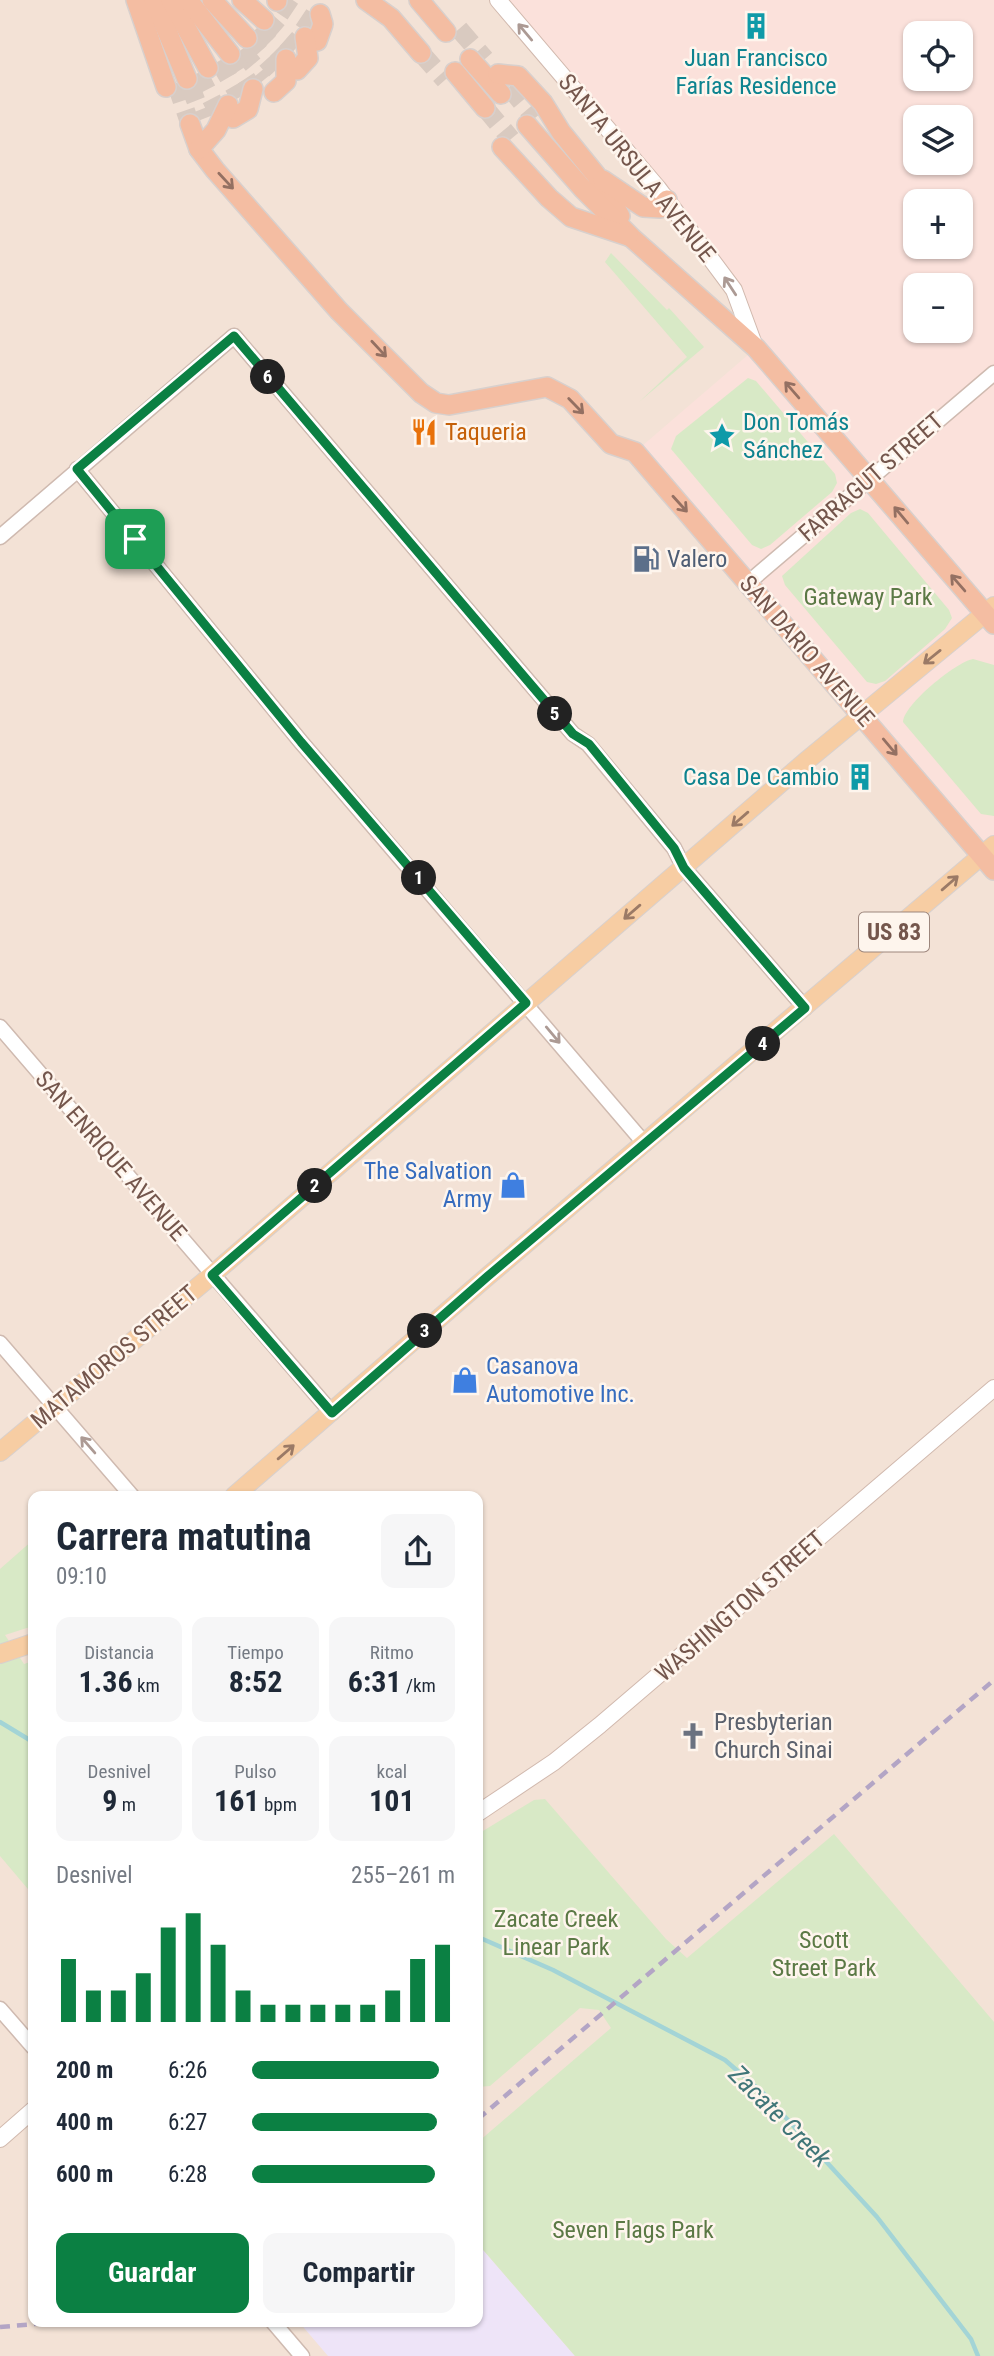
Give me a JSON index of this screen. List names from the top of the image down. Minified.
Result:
{"streets":{"highway":["SANTA URSULA AVENUE","SAN DARIO AVENUE"],"main road":["US 83","MATAMOROS STREET","WASHINGTON STREET"],"street":["FARRAGUT STREET","SAN ENRIQUE AVENUE"]},"crossings":[["SANTA URSULA AVENUE","FARRAGUT STREET"],["SANTA URSULA AVENUE","MATAMOROS STREET"],["FARRAGUT STREET","SAN DARIO AVENUE"],["SAN DARIO AVENUE","US 83"],["SAN DARIO AVENUE","MATAMOROS STREET"],["US 83","SAN ENRIQUE AVENUE"],["SAN ENRIQUE AVENUE","MATAMOROS STREET"]],"one_way":["SANTA URSULA AVENUE","SAN DARIO AVENUE","MATAMOROS STREET"],"water":["Zacate Creek"],"parks":["Gateway Park","Zacate Creek Linear Park","Scott Street Park","Seven Flags Park"],"places":{"building":["Juan Francisco Farías Residence","Casa De Cambio"],"restaurant":["Taqueria"],"place":["Don Tomás Sánchez"],"fuel station":["Valero"],"shop":["The Salvation Army","Casanova Automotive Inc."],"church":["Presbyterian Church Sinai"]},"page":{"map_buttons":["+","−"],"pins":["6","5","1","4","2","3"],"heading":["Carrera matutina","09:10"],"stats":[["Distancia","1.36 km"],["Tiempo","8:52"],["Ritmo","6:31 /km"],["Desnivel","9 m"],["Pulso","161 bpm"],["kcal","101"]],"chart":["Desnivel","255–261 m"],"list":[{"name":"200 m","note":"6:26"},{"name":"400 m","note":"6:27"},{"name":"600 m","note":"6:28"}],"buttons":["Guardar","Compartir"]}}
